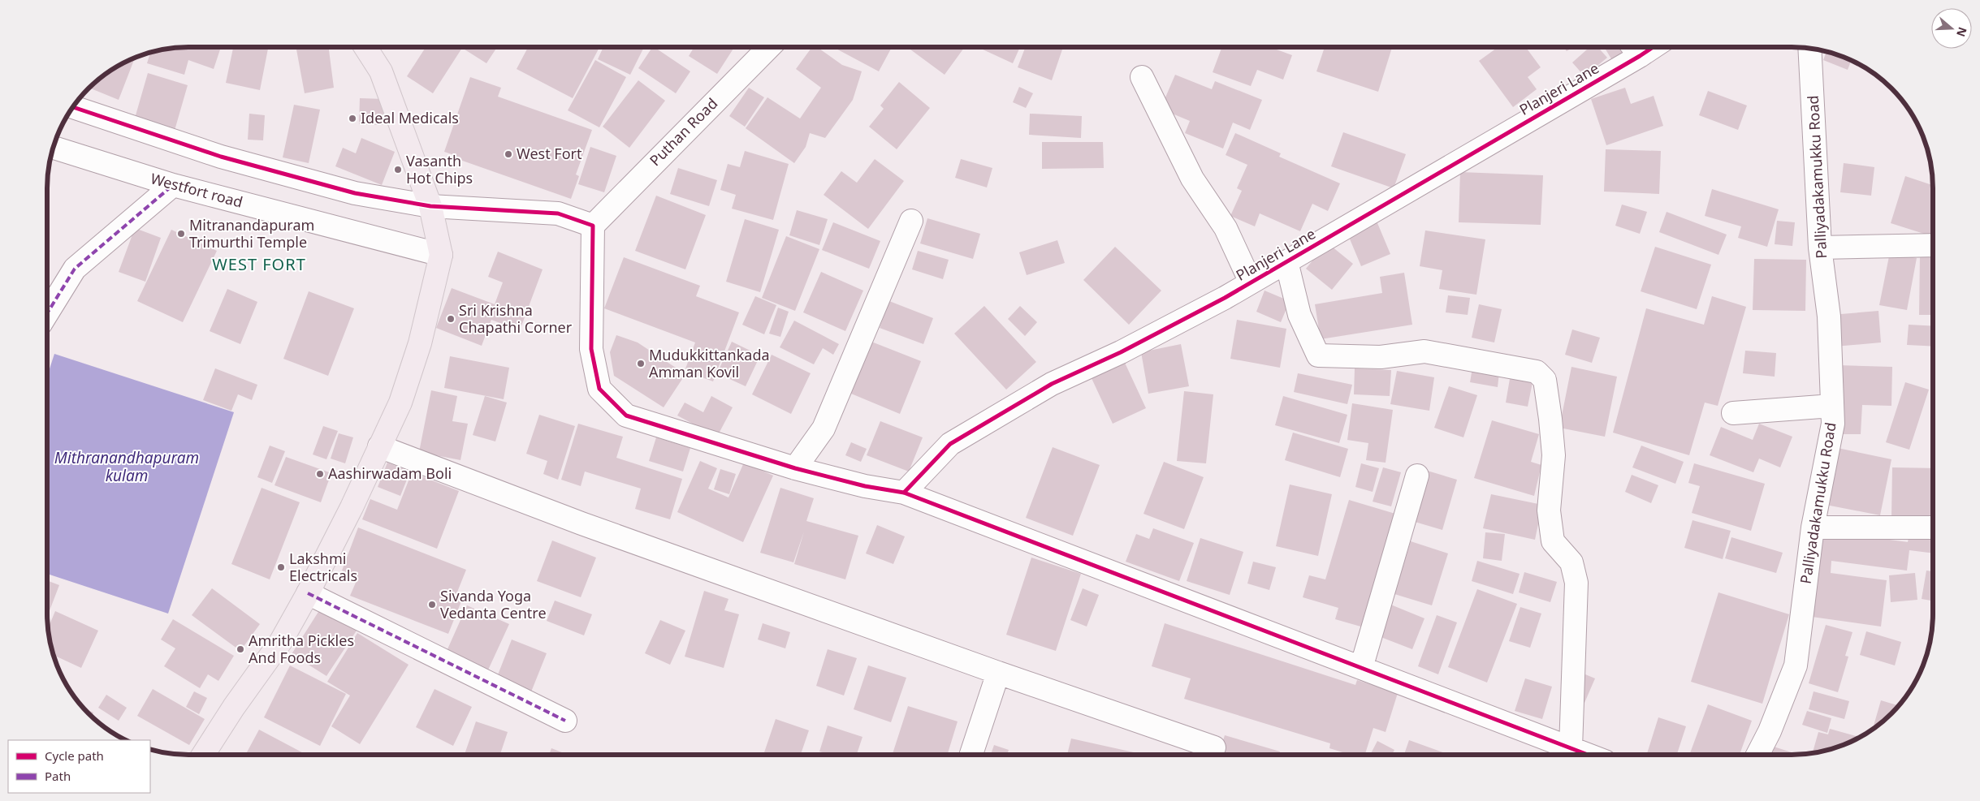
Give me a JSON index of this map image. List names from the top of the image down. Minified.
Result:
{"streets":{"street":["Planjeri Lane","Puthan Road","Palliyadakamukku Road","Westfort road"]},"districts":["WEST FORT"],"water":["Mithranandhapuram kulam"],"places":["Ideal Medicals","West Fort","Vasanth Hot Chips","Mitranandapuram Trimurthi Temple","Sri Krishna Chapathi Corner","Mudukkittankada Amman Kovil","Aashirwadam Boli","Lakshmi Electricals","Sivanda Yoga Vedanta Centre","Amritha Pickles And Foods"],"legend":["Cycle path","Path"],"north":"right"}
